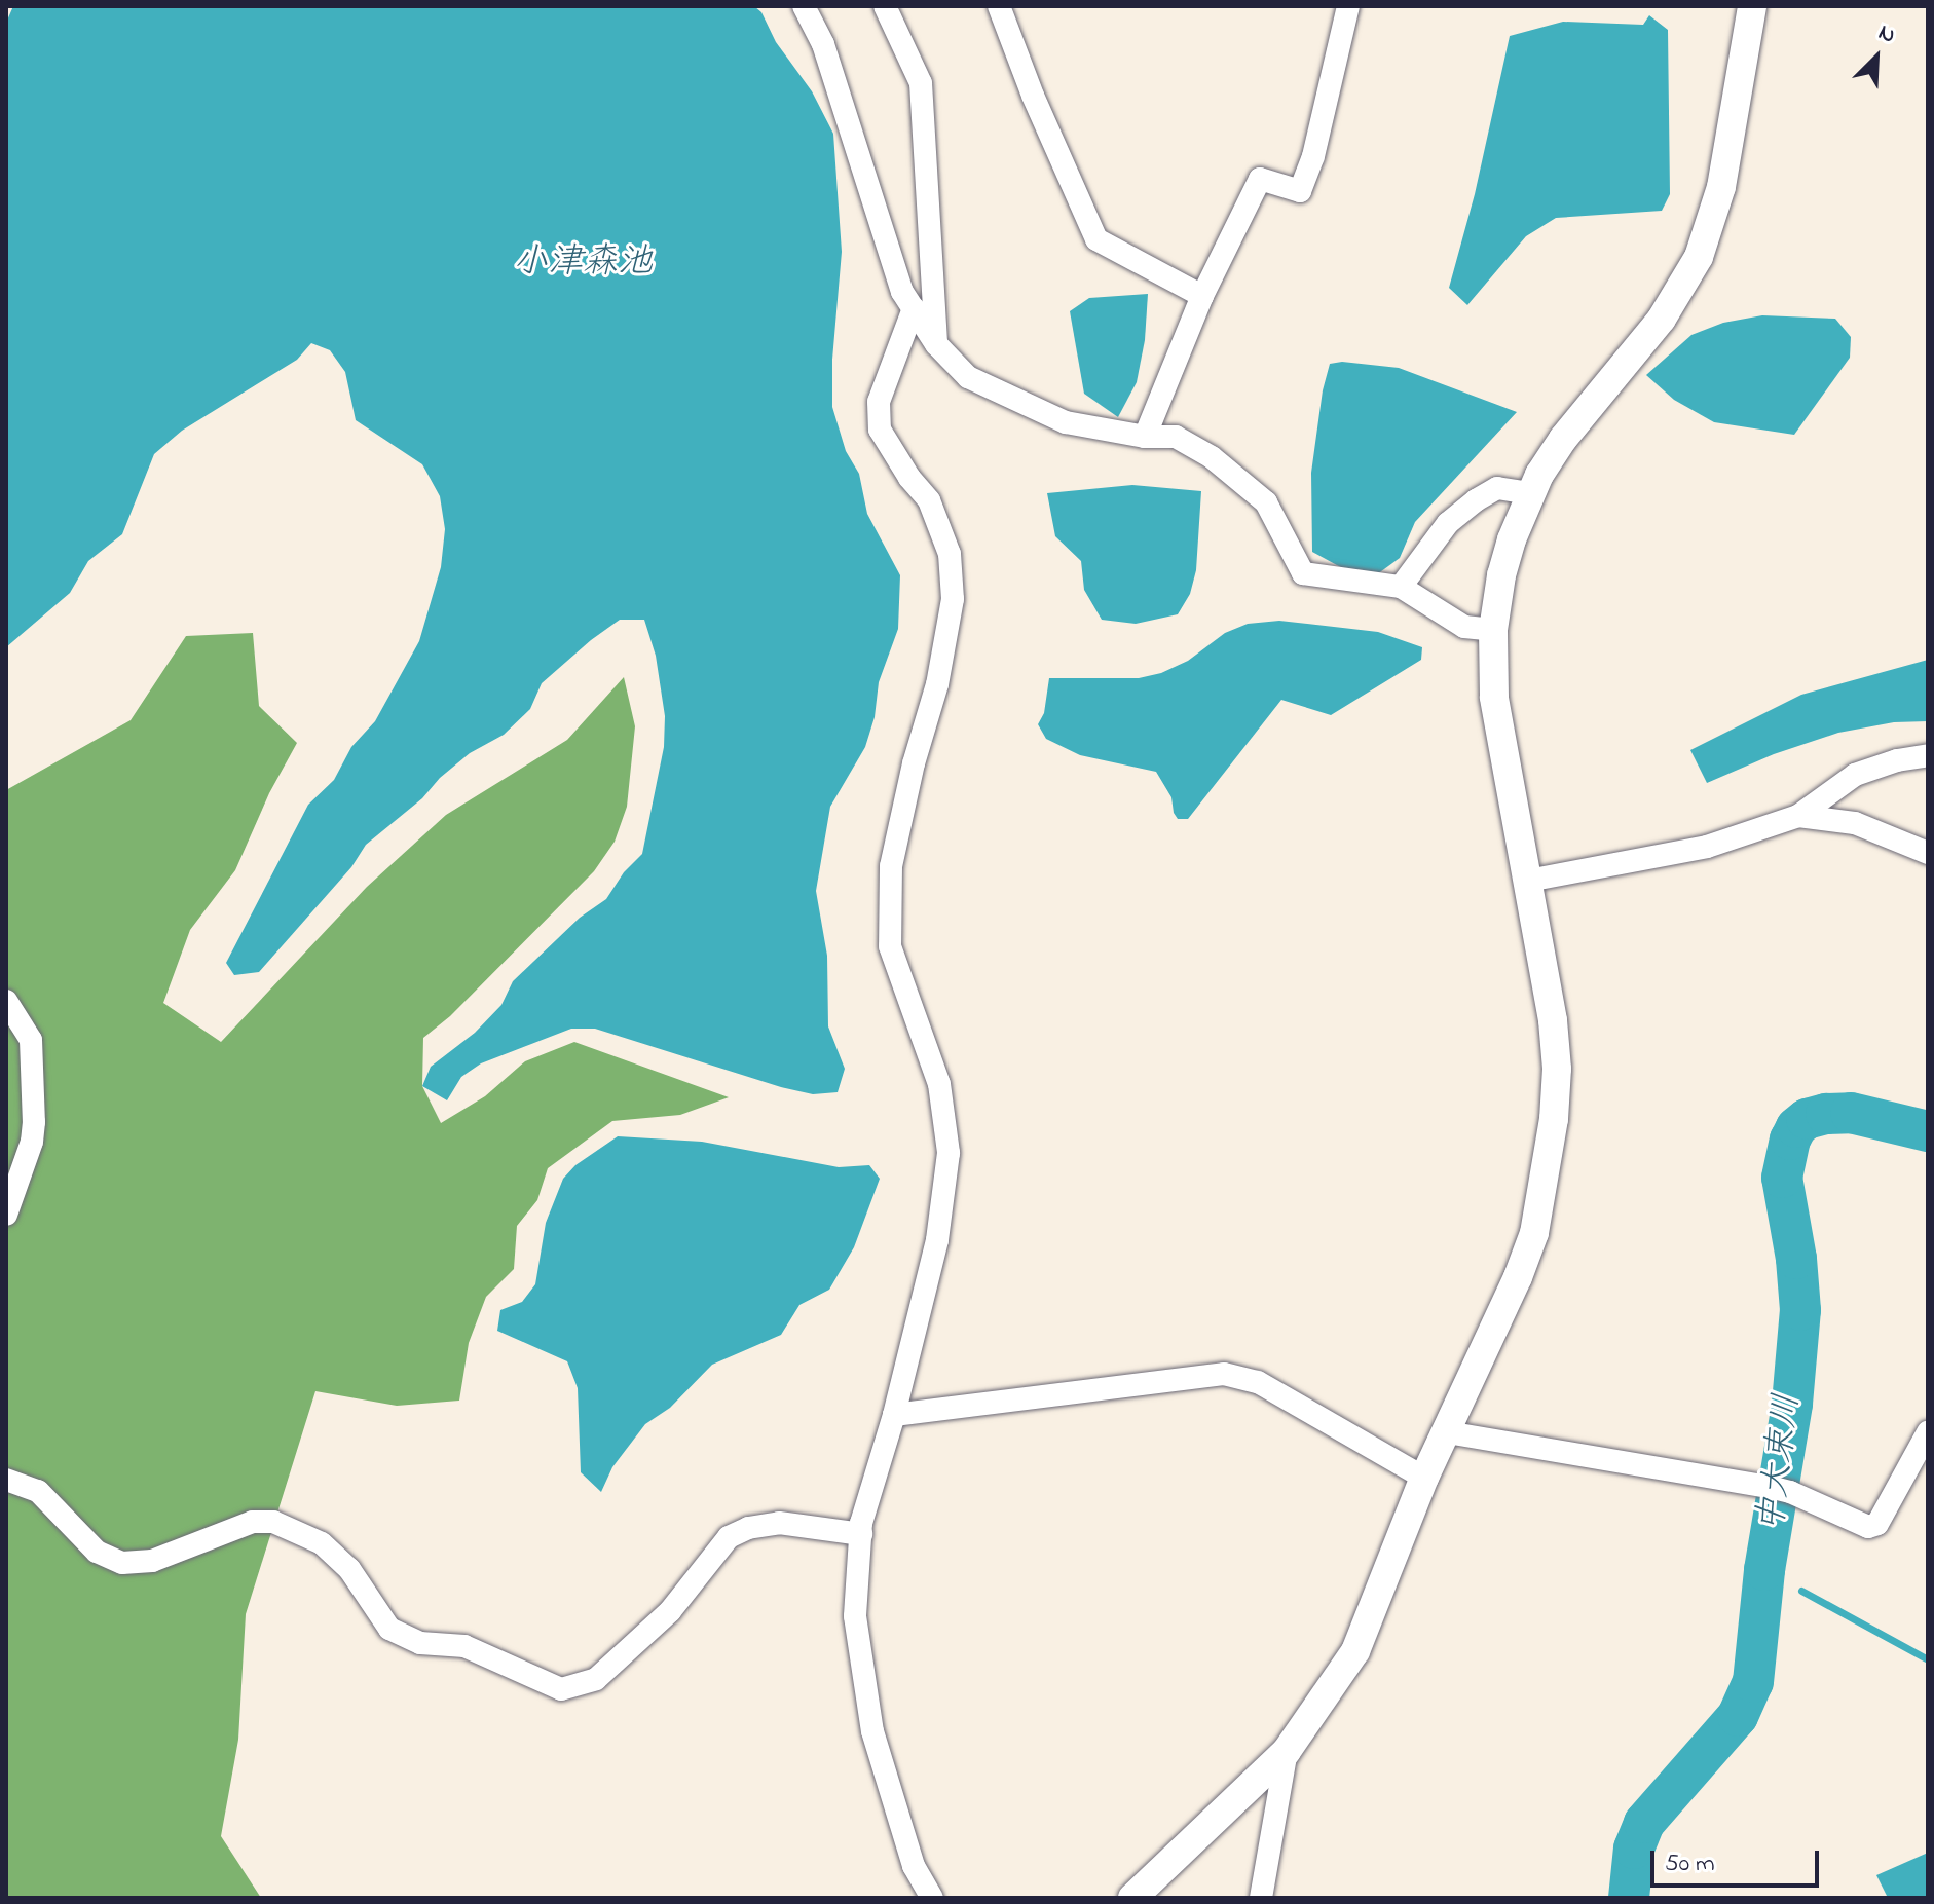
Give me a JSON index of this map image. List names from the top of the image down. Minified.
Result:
{"water":["小津森池","中大束川"],"scale_bar":"50 m","north":"top right"}
